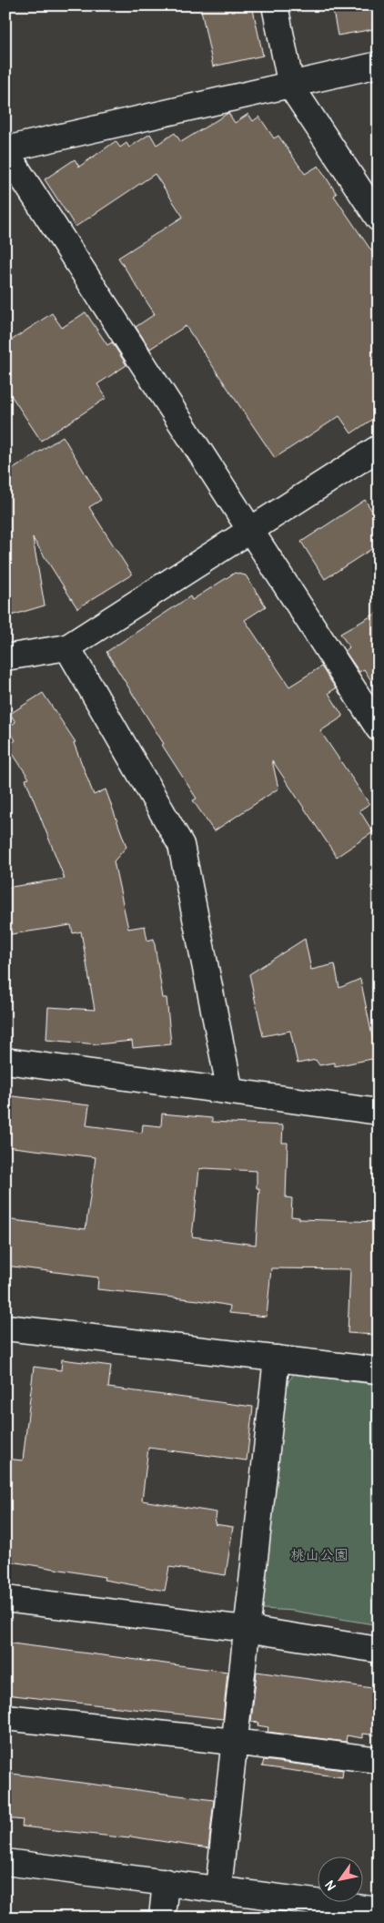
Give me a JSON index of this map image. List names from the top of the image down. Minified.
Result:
{"parks":["桃山公園"],"north":"bottom left"}
